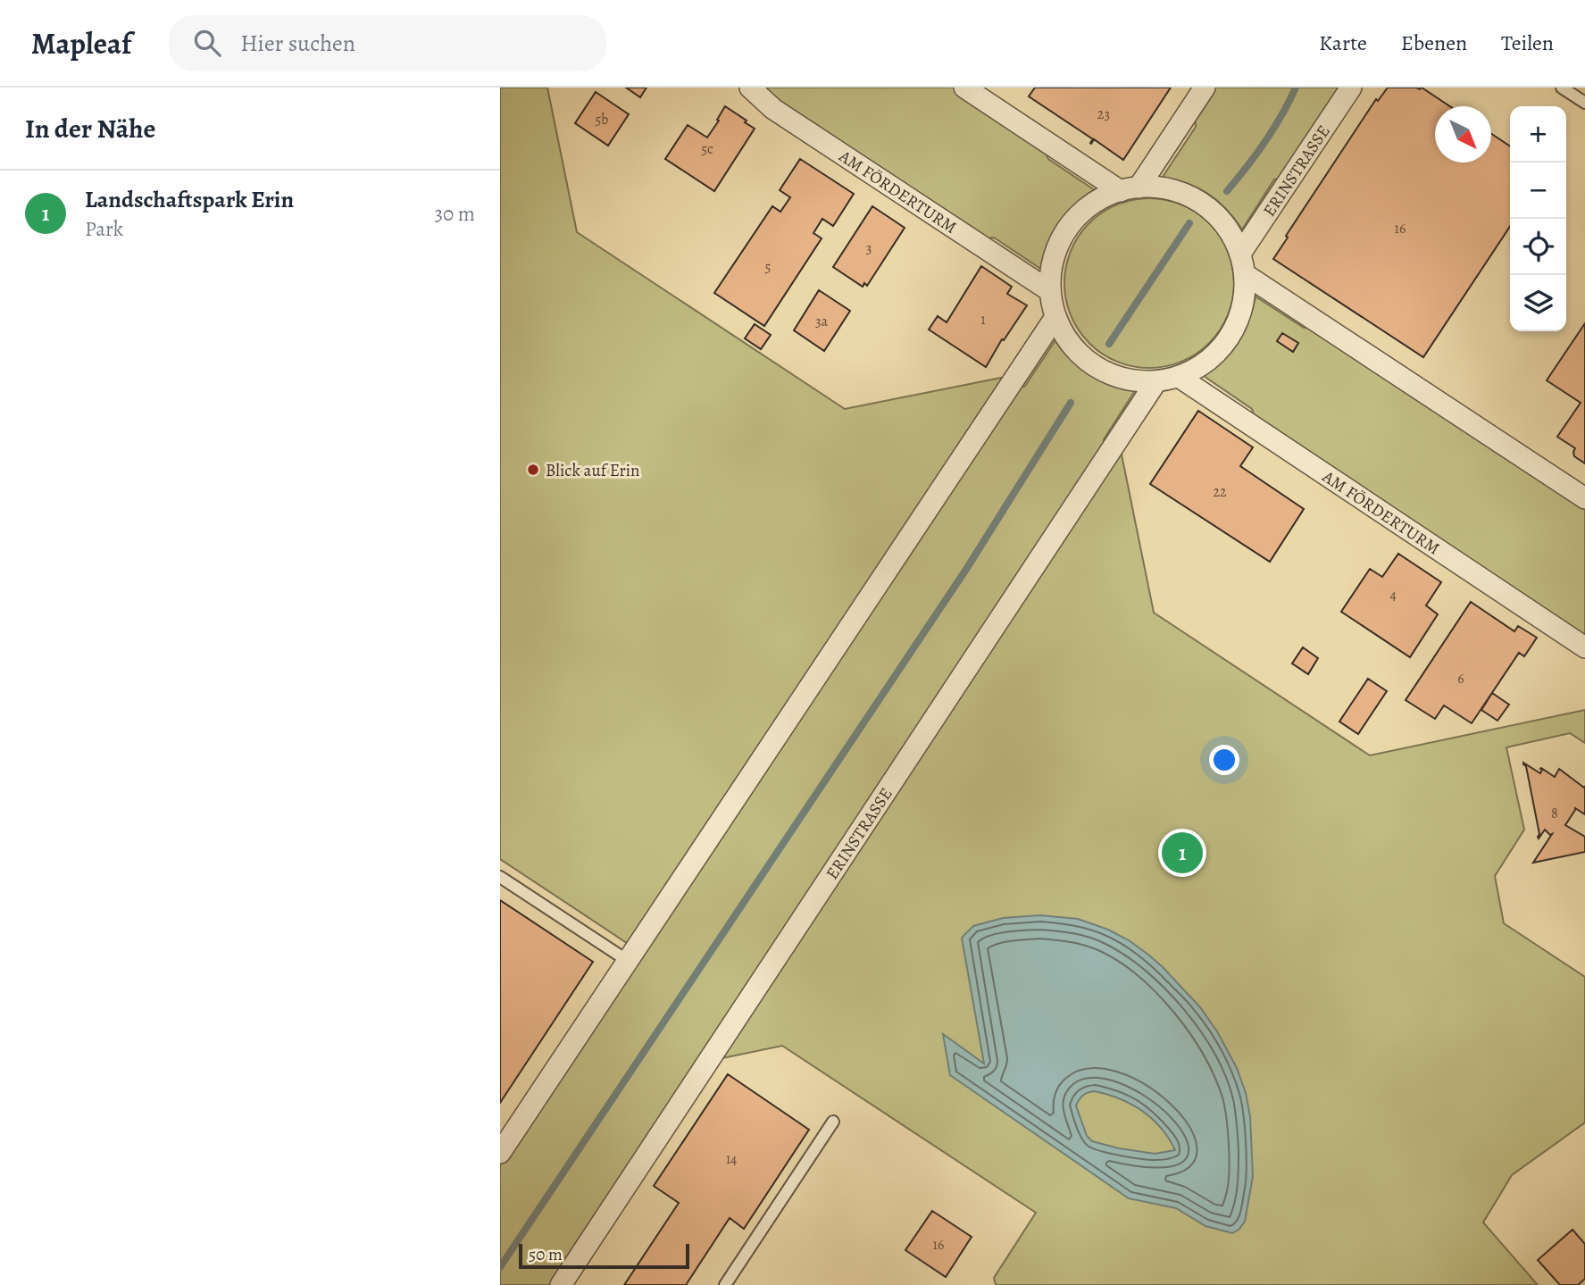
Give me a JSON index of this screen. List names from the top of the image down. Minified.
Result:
{"streets":{"street":["ERINSTRASSE","AM FÖRDERTURM"]},"crossings":[["ERINSTRASSE","AM FÖRDERTURM"]],"places":["Blick auf Erin"],"house_numbers":["23","5b","5c","16","3","5","1","3a","22","4","6","8","14","16"],"scale_bar":"50 m","north":"bottom right","page":{"header":"Mapleaf","search":"Hier suchen","nav":["Karte","Ebenen","Teilen"],"heading":"In der Nähe","map_buttons":["+","−"],"list":[{"mark":"1","name":"Landschaftspark Erin","note":"Park","value":"30 m"}],"pins":"1","scale":"50 m"}}
